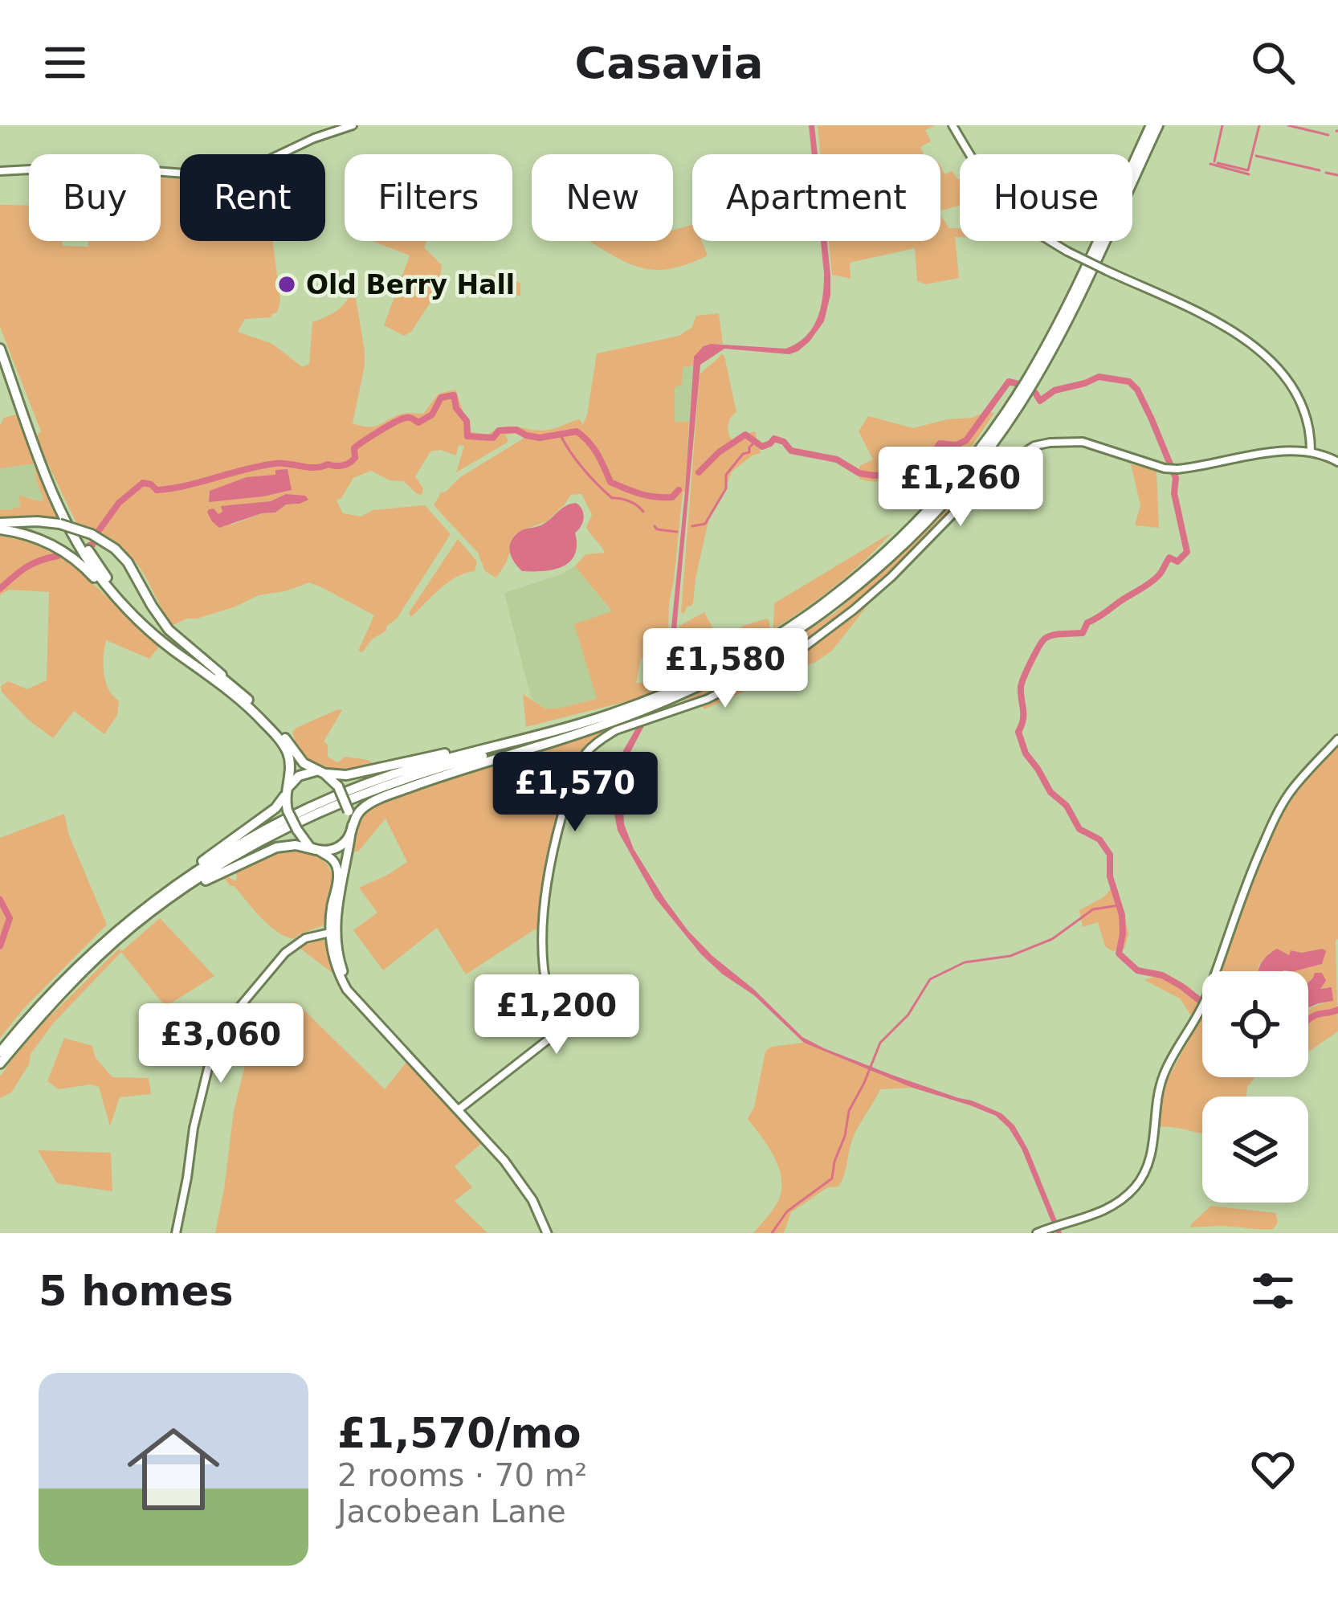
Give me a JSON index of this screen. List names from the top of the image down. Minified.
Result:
{"places":["Old Berry Hall"],"page":{"header":"Casavia","chip":["Buy","Rent","Filters","New","Apartment","House"],"price":["£1,260","£1,580","£1,570","£1,200","£3,060"],"heading":"5 homes","list":[{"name":"£1,570/mo","note":"2 rooms · 70 m² · Jacobean Lane"}]}}
